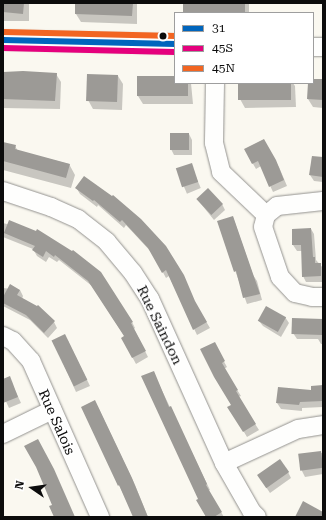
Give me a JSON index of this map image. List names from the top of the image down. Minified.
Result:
{"streets":{"street":["Rue Saindon","Rue Salois"]},"lines":["transit line 45N","transit line 31","transit line 45S"],"legend":["31","45S","45N"],"north":"left"}
